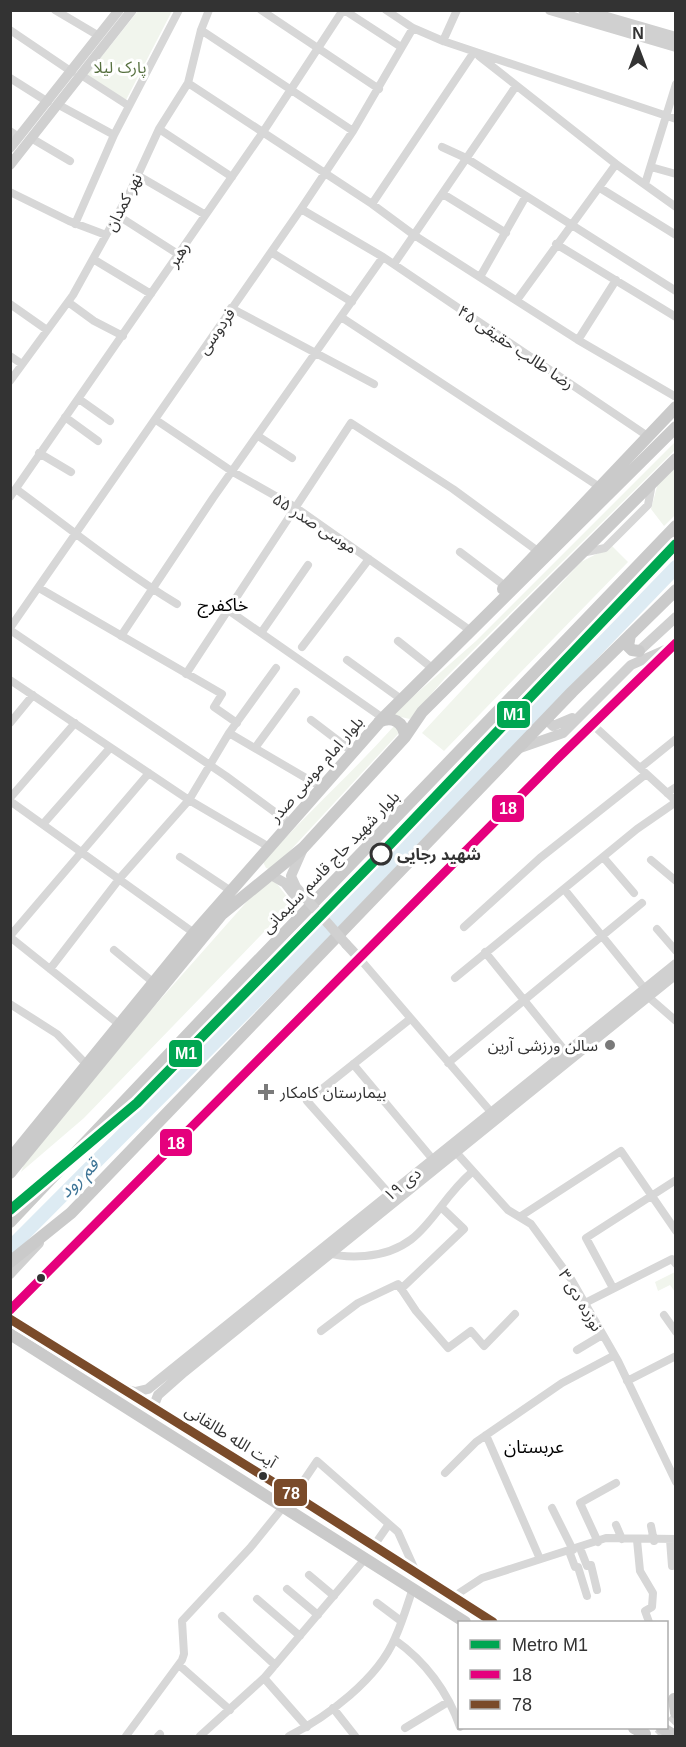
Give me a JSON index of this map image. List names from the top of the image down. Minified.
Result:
{"streets":{"main road":["بلوار امام موسی صدر","بلوار شهید حاج قاسم سلیمانی","۱۹ دی","آیت الله طالقانی"],"street":["نهر کمدان","رهبر","فردوسی","۴۵ رضا طالب حقیقی","موسی صدر ۵۵","نوزده دی ۳"]},"crossings":[["فردوسی","۴۵ رضا طالب حقیقی"],["فردوسی","موسی صدر ۵۵"],["موسی صدر ۵۵","بلوار امام موسی صدر"],["۱۹ دی","نوزده دی ۳"],["۱۹ دی","آیت الله طالقانی"]],"districts":["خاکفرج","عربستان"],"water":["قم رود"],"parks":["پارک لیلا"],"places":{"other":["شهید رجایی","سالن ورزشی آرین"],"health":["بیمارستان کامکار"]},"lines":["metro line M1","transit line 18","transit line 78"],"legend":["Metro M1","18","78"],"north":"top"}
